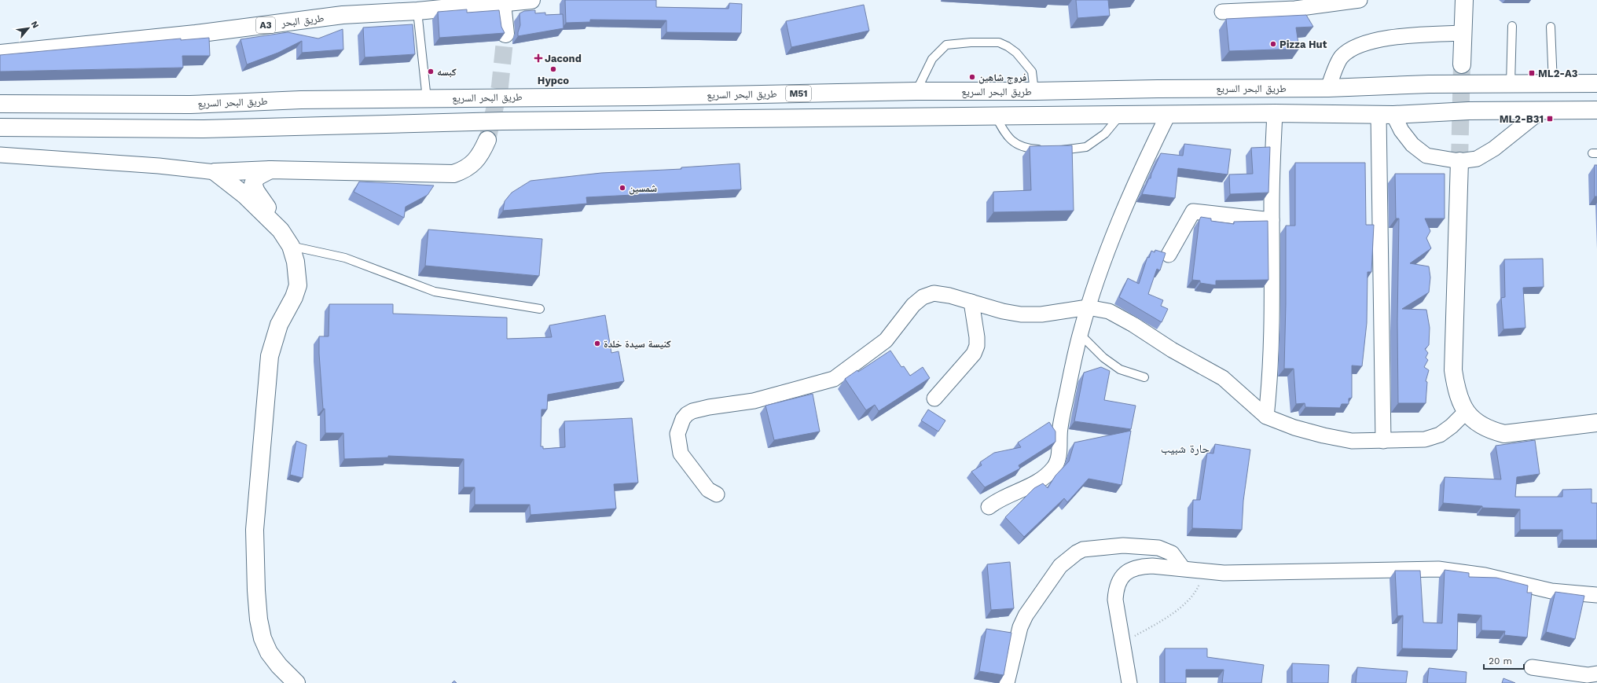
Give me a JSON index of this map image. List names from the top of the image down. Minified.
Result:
{"streets":{"main road":["طريق البحر","A3","طريق البحر السريع","M51"]},"districts":["حارة شبيب"],"places":{"other":["Pizza Hut","Hypco","كبسه","فروج شاهين","شمسين","كنيسة سيدة خلدة"],"health":["Jacond"],"transit":["ML2-A3","ML2-B31"]},"scale_bar":"20 m","north":"top right"}
